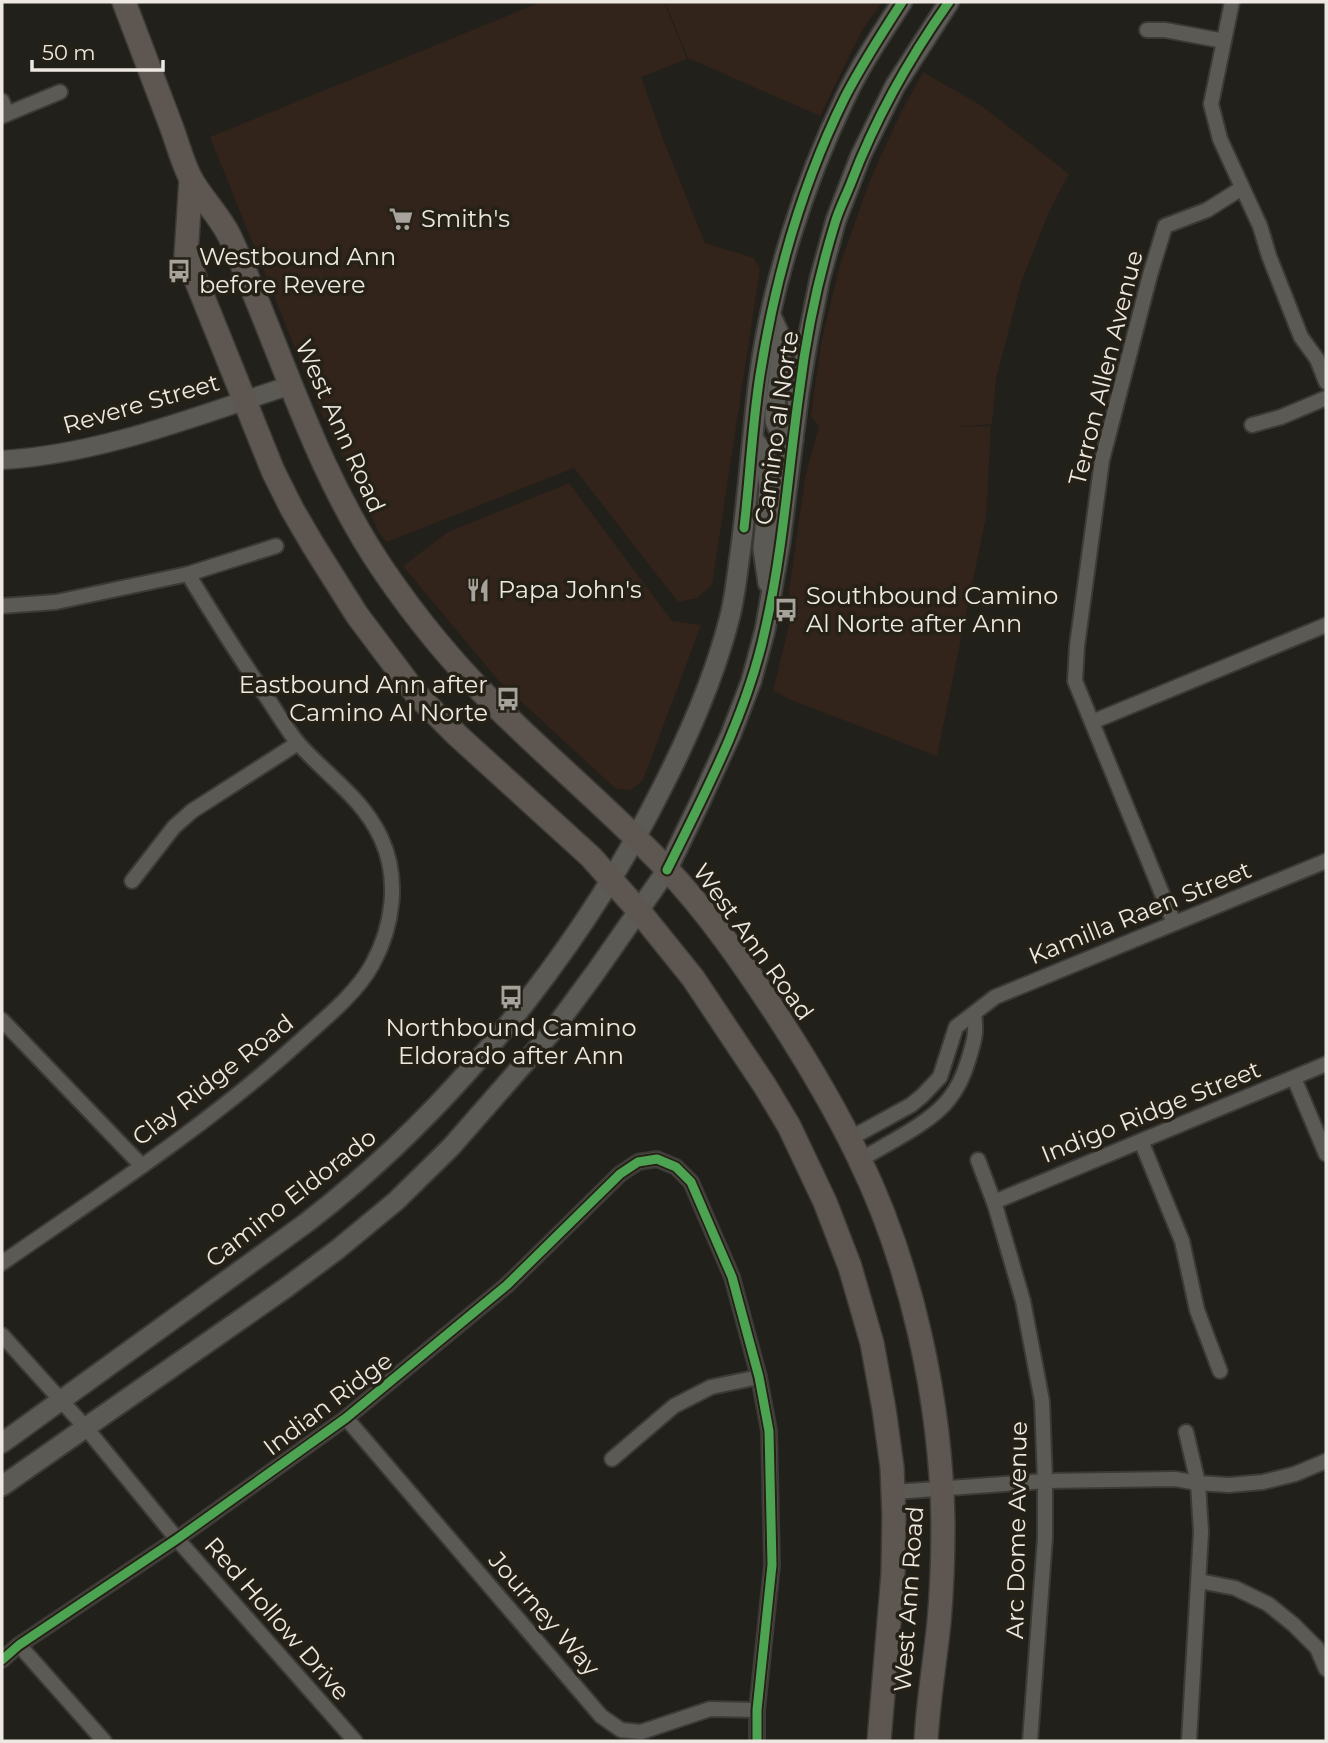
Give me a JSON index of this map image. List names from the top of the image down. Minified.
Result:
{"streets":{"main road":["West Ann Road","Camino al Norte","Camino Eldorado"],"street":["Terron Allen Avenue","Revere Street","Kamilla Raen Street","Clay Ridge Road","Indigo Ridge Street","Indian Ridge","Arc Dome Avenue","Journey Way","Red Hollow Drive"]},"crossings":[["Terron Allen Avenue","Kamilla Raen Street"],["Revere Street","West Ann Road"],["West Ann Road","Camino al Norte"],["West Ann Road","Kamilla Raen Street"],["West Ann Road","Camino Eldorado"],["Camino al Norte","Camino Eldorado"],["Indigo Ridge Street","Arc Dome Avenue"],["Camino Eldorado","Red Hollow Drive"],["Indian Ridge","Journey Way"],["Indian Ridge","Red Hollow Drive"]],"places":{"supermarket":["Smith's"],"bus stop":["Westbound Ann before Revere","Southbound Camino Al Norte after Ann","Eastbound Ann after Camino Al Norte","Northbound Camino Eldorado after Ann"],"restaurant":["Papa John's"]},"scale_bar":"50 m"}
